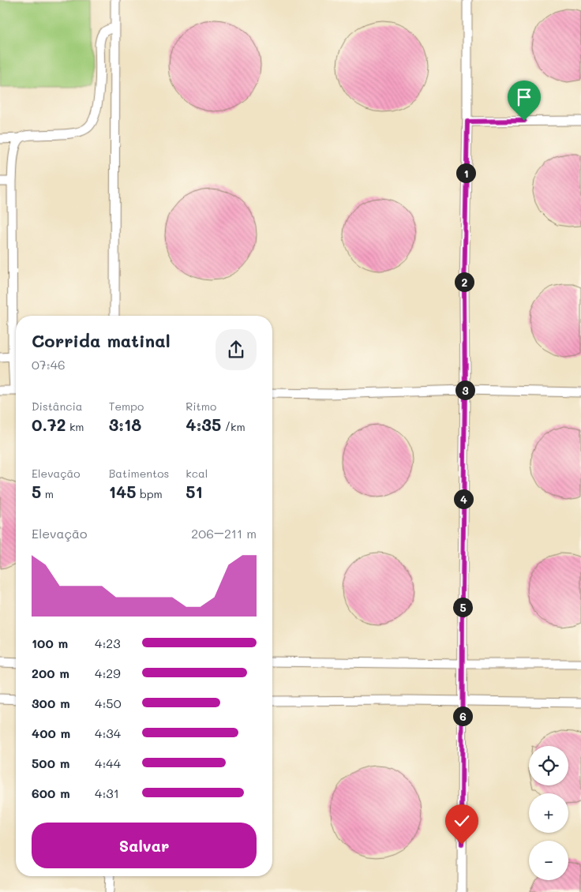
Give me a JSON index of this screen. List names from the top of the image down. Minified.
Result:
{"page":{"pins":["1","2","3","4","5","6"],"heading":["Corrida matinal","07:46"],"stats":[["Distância","0.72 km"],["Tempo","3:18"],["Ritmo","4:35 /km"],["Elevação","5 m"],["Batimentos","145 bpm"],["kcal","51"]],"chart":["Elevação","206–211 m"],"list":[{"name":"100 m","note":"4:23"},{"name":"200 m","note":"4:29"},{"name":"300 m","note":"4:50"},{"name":"400 m","note":"4:34"},{"name":"500 m","note":"4:44"},{"name":"600 m","note":"4:31"}],"map_buttons":["+","−"],"buttons":"Salvar"}}
